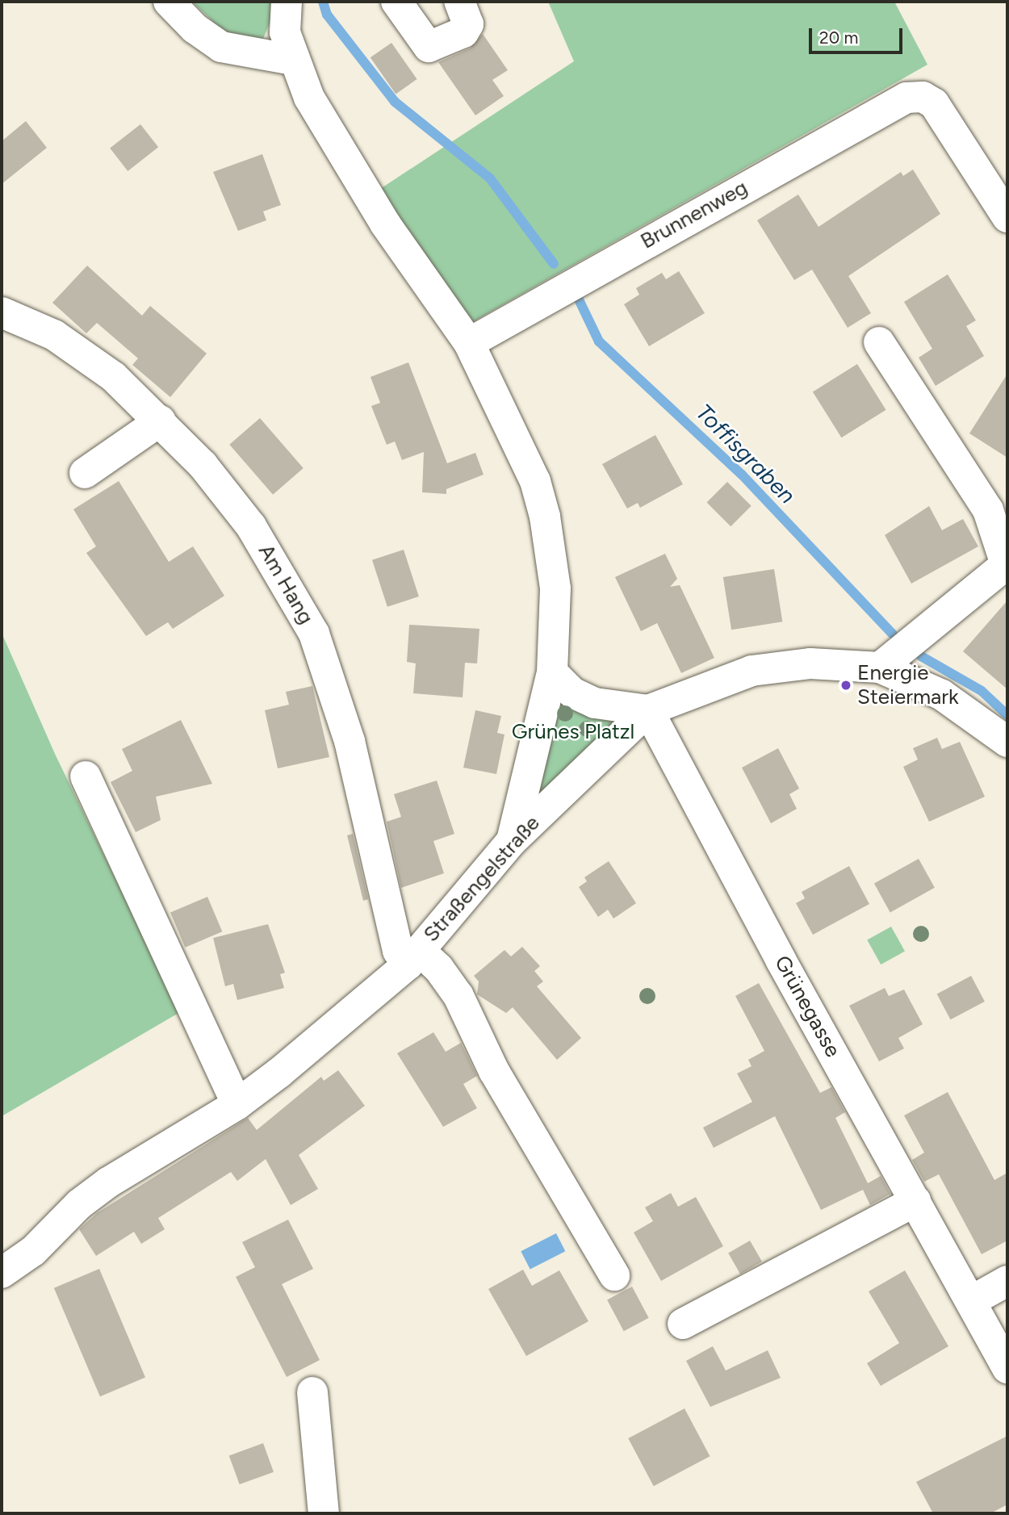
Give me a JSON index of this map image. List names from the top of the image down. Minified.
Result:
{"streets":{"street":["Brunnenweg","Am Hang","Straßengelstraße","Grünegasse"]},"crossings":[["Am Hang","Straßengelstraße"],["Straßengelstraße","Grünegasse"]],"water":["Toffisgraben"],"parks":["Grünes Platzl"],"places":["Energie Steiermark"],"scale_bar":"20 m"}
